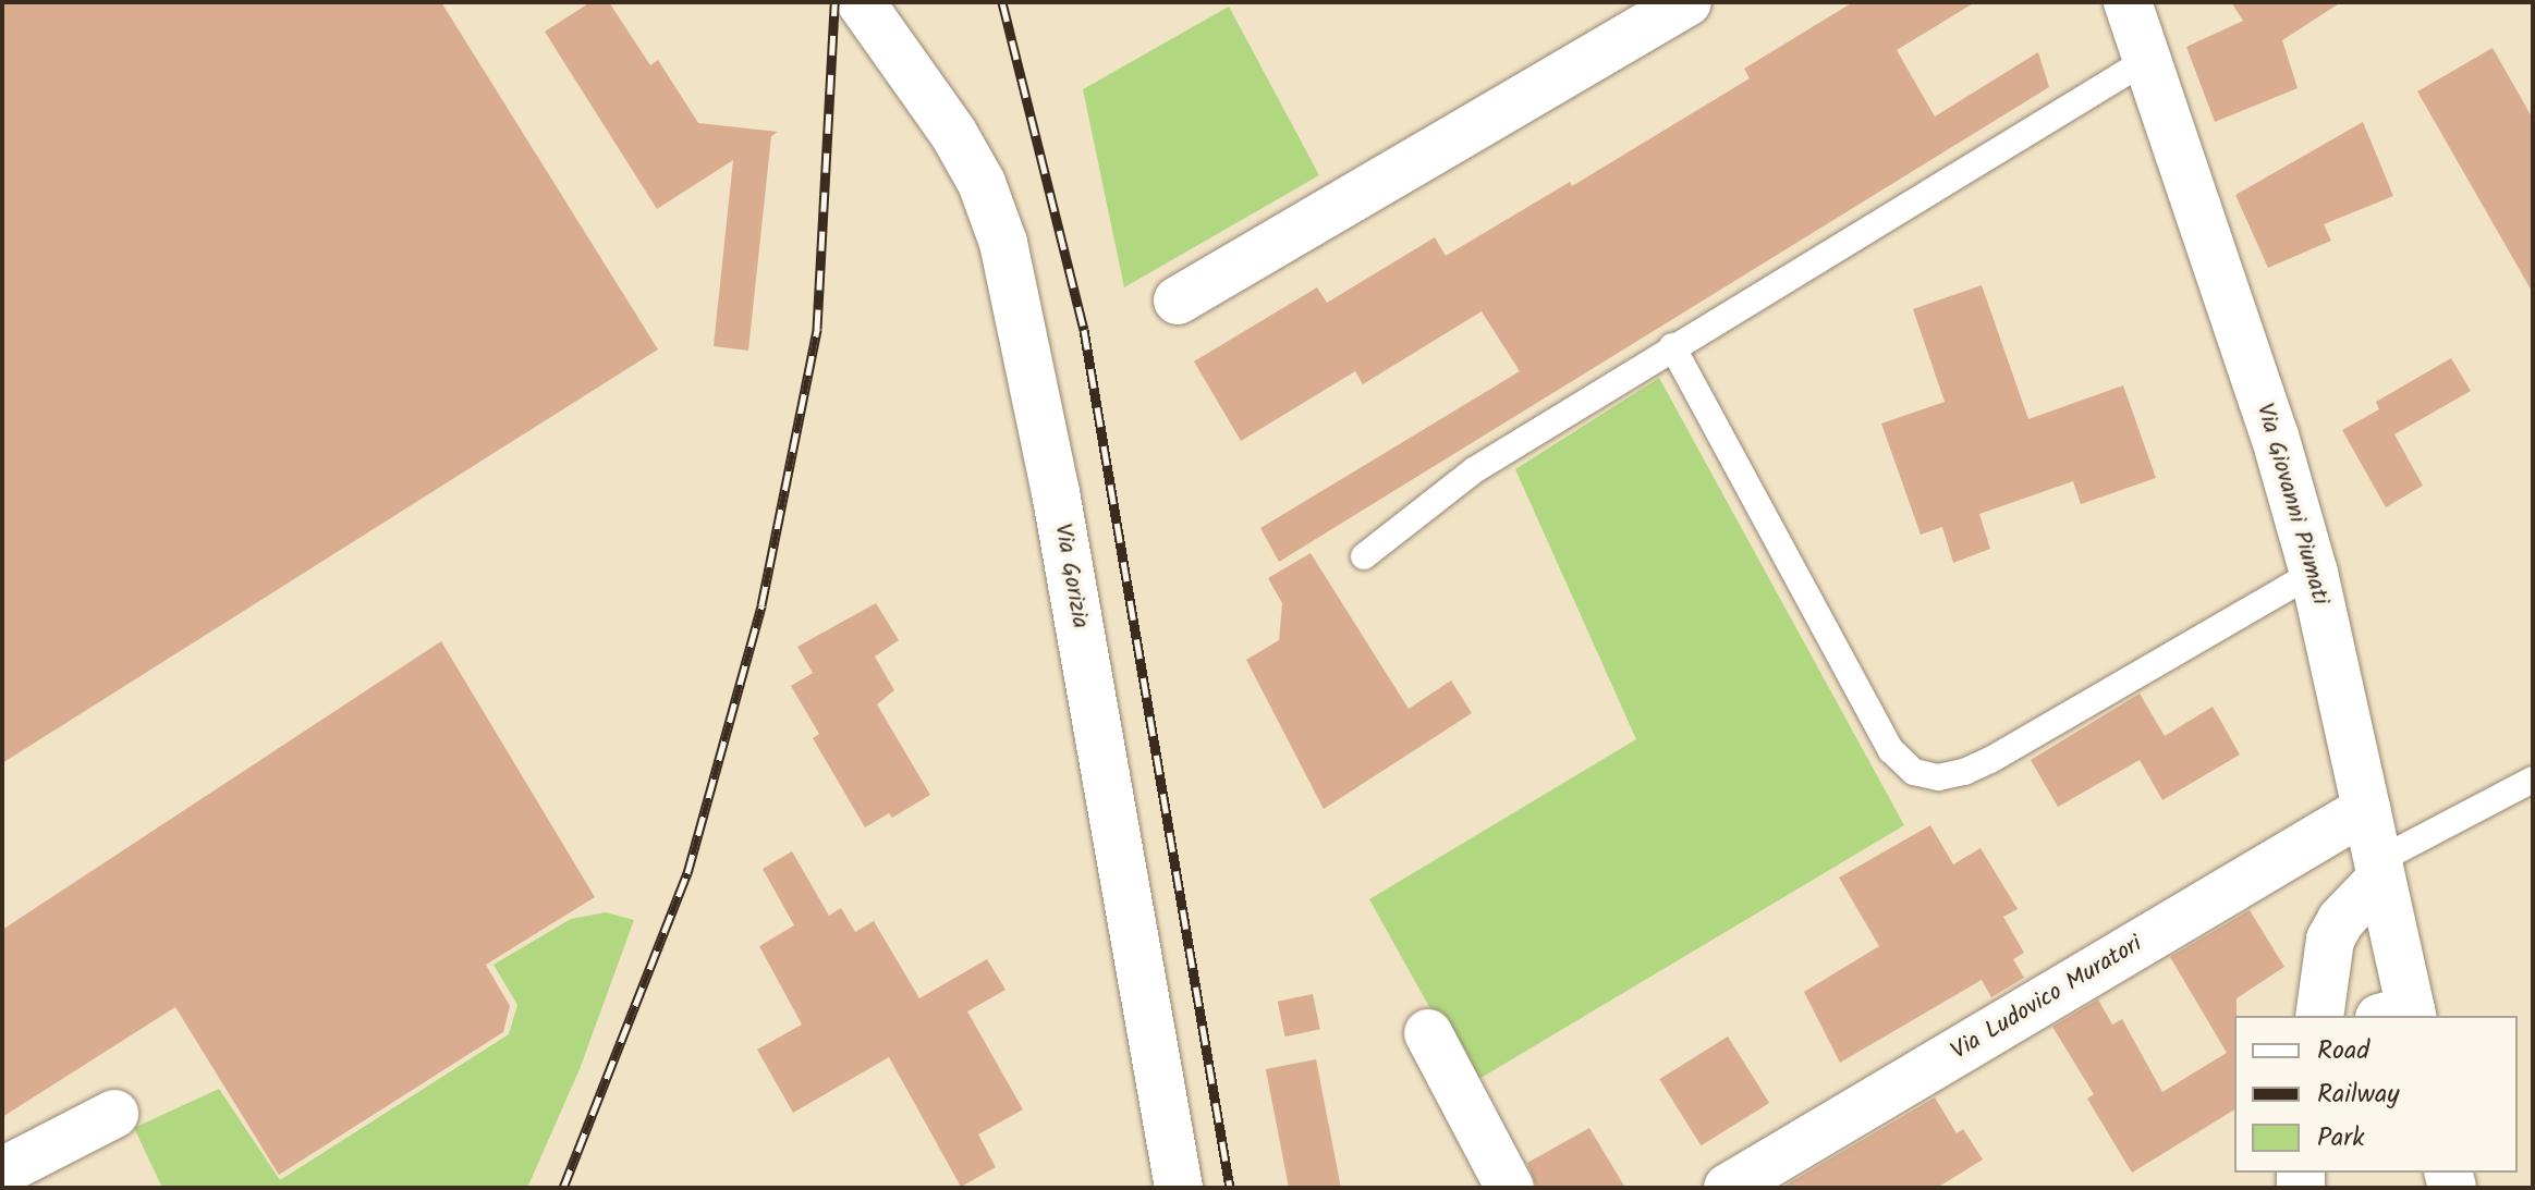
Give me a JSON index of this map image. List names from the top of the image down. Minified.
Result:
{"streets":{"street":["Via Giovanni Piumati","Via Gorizia","Via Ludovico Muratori"]},"crossings":[["Via Giovanni Piumati","Via Ludovico Muratori"]],"legend":["Road","Railway","Park"]}
